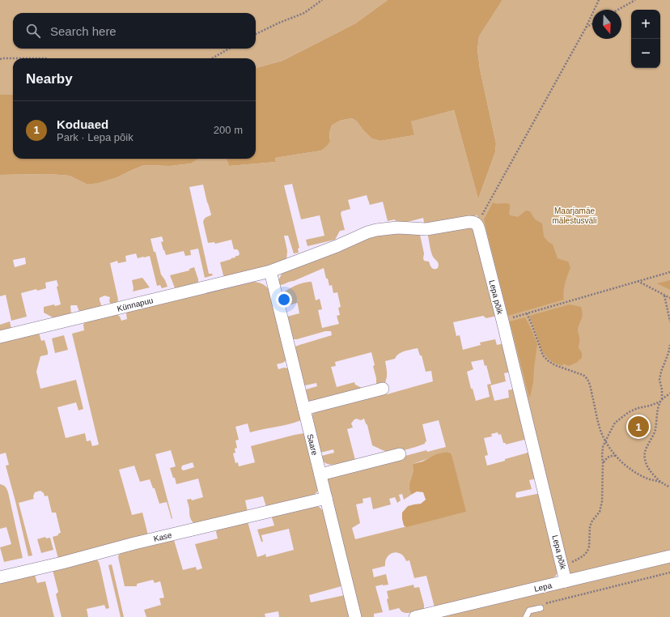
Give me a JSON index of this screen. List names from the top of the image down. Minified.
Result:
{"streets":{"street":["Lepa põik","Künnapuu","Saare","Kase","Lepa"]},"crossings":[["Lepa põik","Lepa"],["Künnapuu","Saare"],["Saare","Kase"]],"parks":["Maarjamäe mälestusväli"],"north":"bottom","page":{"map_buttons":["+","−"],"search":"Search here","heading":"Nearby","list":[{"mark":"1","name":"Koduaed","note":"Park · Lepa põik","value":"200 m"}],"pins":"1"}}
